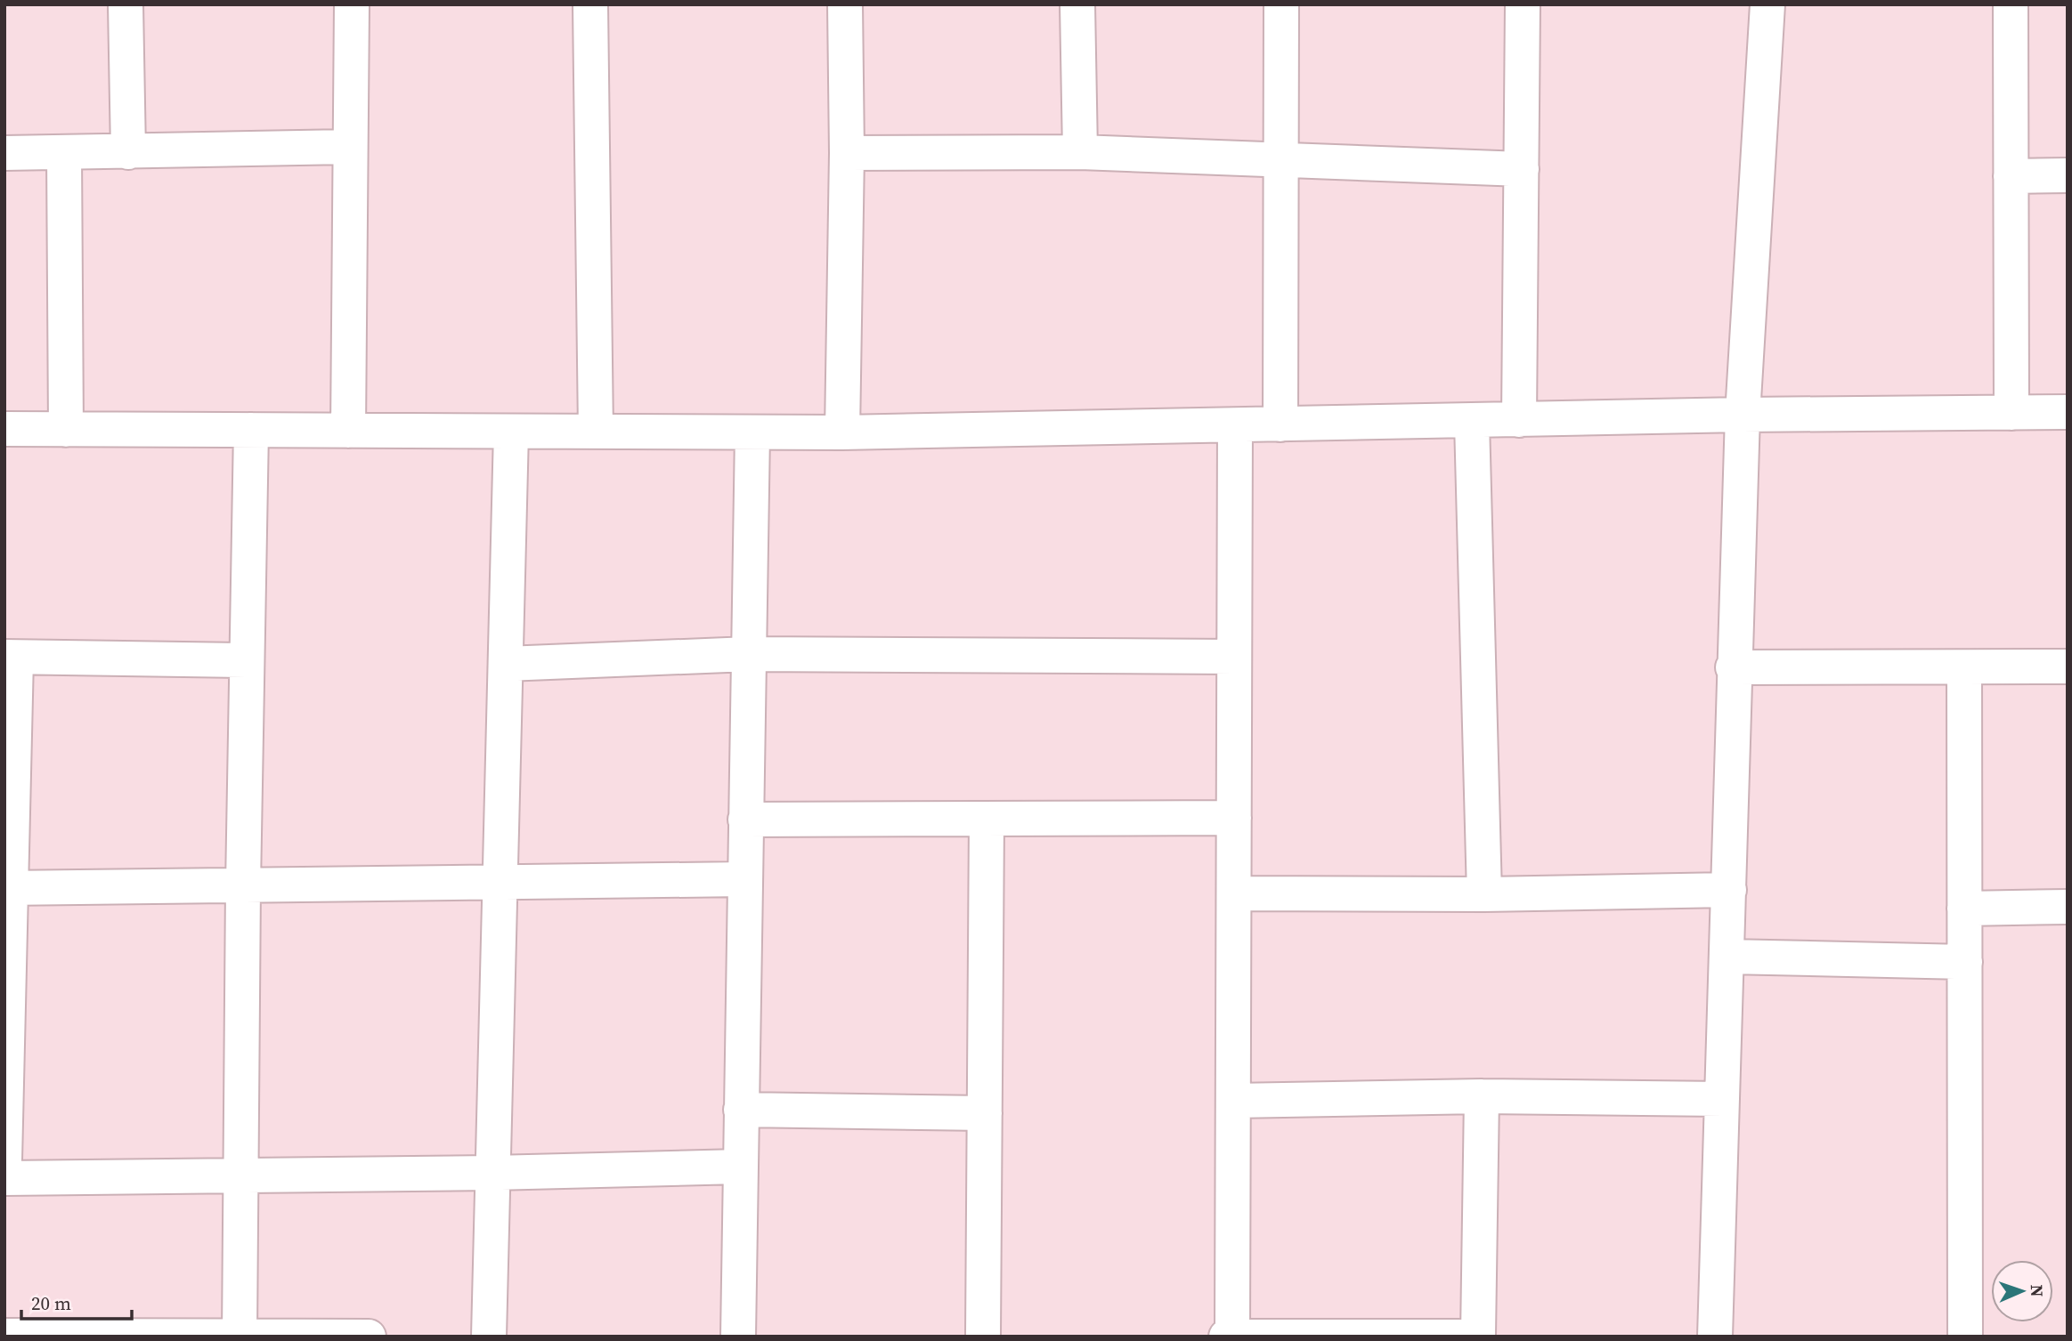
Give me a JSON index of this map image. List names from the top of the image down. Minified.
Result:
{"scale_bar":"20 m","north":"right"}
